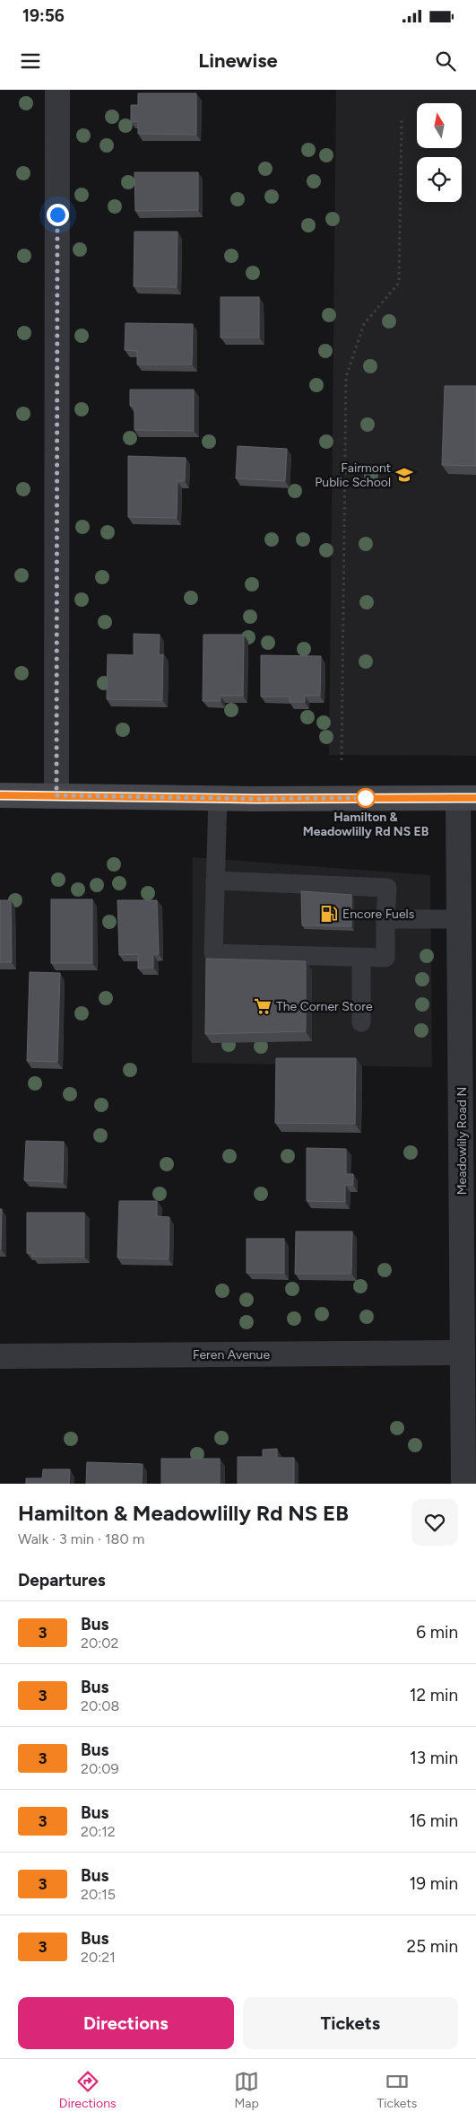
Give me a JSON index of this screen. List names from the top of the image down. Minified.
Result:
{"streets":{"street":["Meadowlily Road N","Feren Avenue"]},"crossings":[["Meadowlily Road N","Feren Avenue"]],"places":{"school or university":["Fairmont Public School"],"other":["Hamilton & Meadowlilly Rd NS EB"],"fuel station":["Encore Fuels"],"supermarket":["The Corner Store"]},"lines":["bus line 3"],"north":"top","page":{"status":"19:56","header":"Linewise","heading":[["Hamilton & Meadowlilly Rd NS EB","Walk · 3 min · 180 m"],"Departures"],"list":[{"mark":"3","name":"Bus","note":"20:02","value":"6 min"},{"mark":"3","name":"Bus","note":"20:08","value":"12 min"},{"mark":"3","name":"Bus","note":"20:09","value":"13 min"},{"mark":"3","name":"Bus","note":"20:12","value":"16 min"},{"mark":"3","name":"Bus","note":"20:15","value":"19 min"},{"mark":"3","name":"Bus","note":"20:21","value":"25 min"}],"buttons":["Directions","Tickets"],"tabs":["Directions","Map","Tickets"]}}
